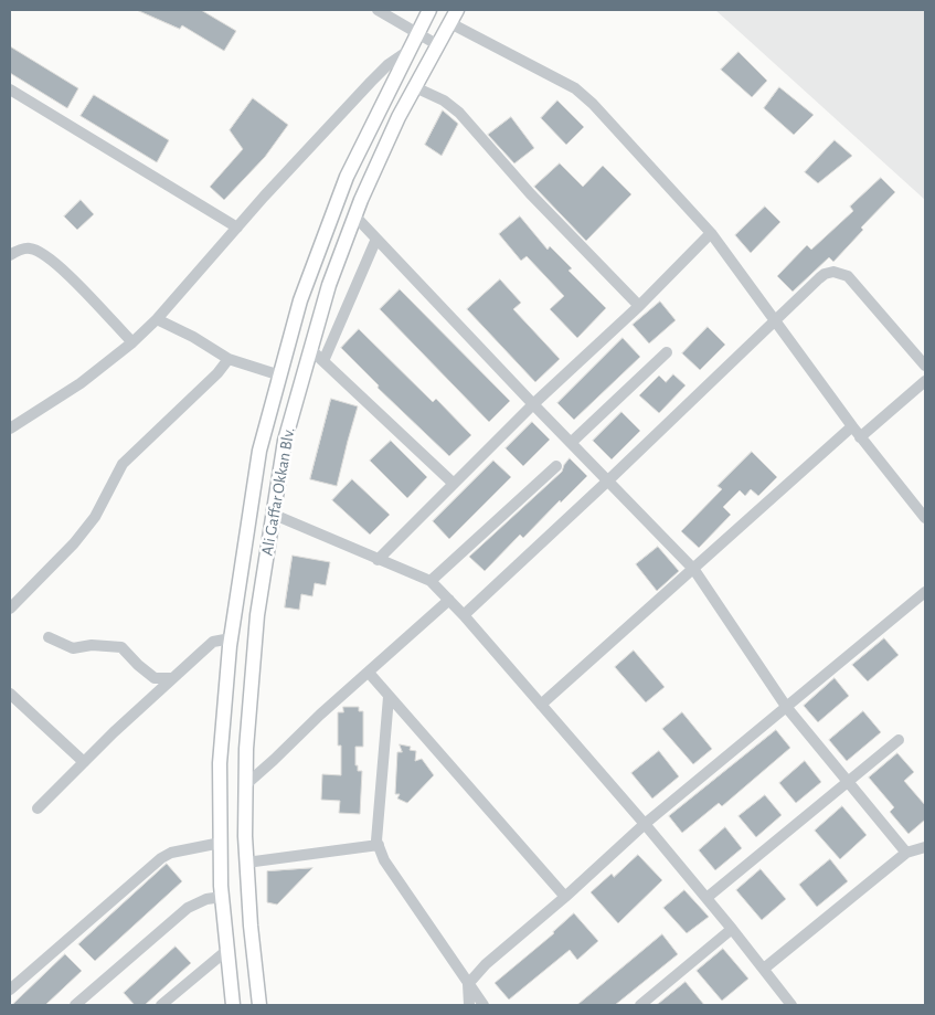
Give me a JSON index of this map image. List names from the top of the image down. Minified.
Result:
{"streets":{"main road":["Ali Gaffar Okkan Blv."]}}
